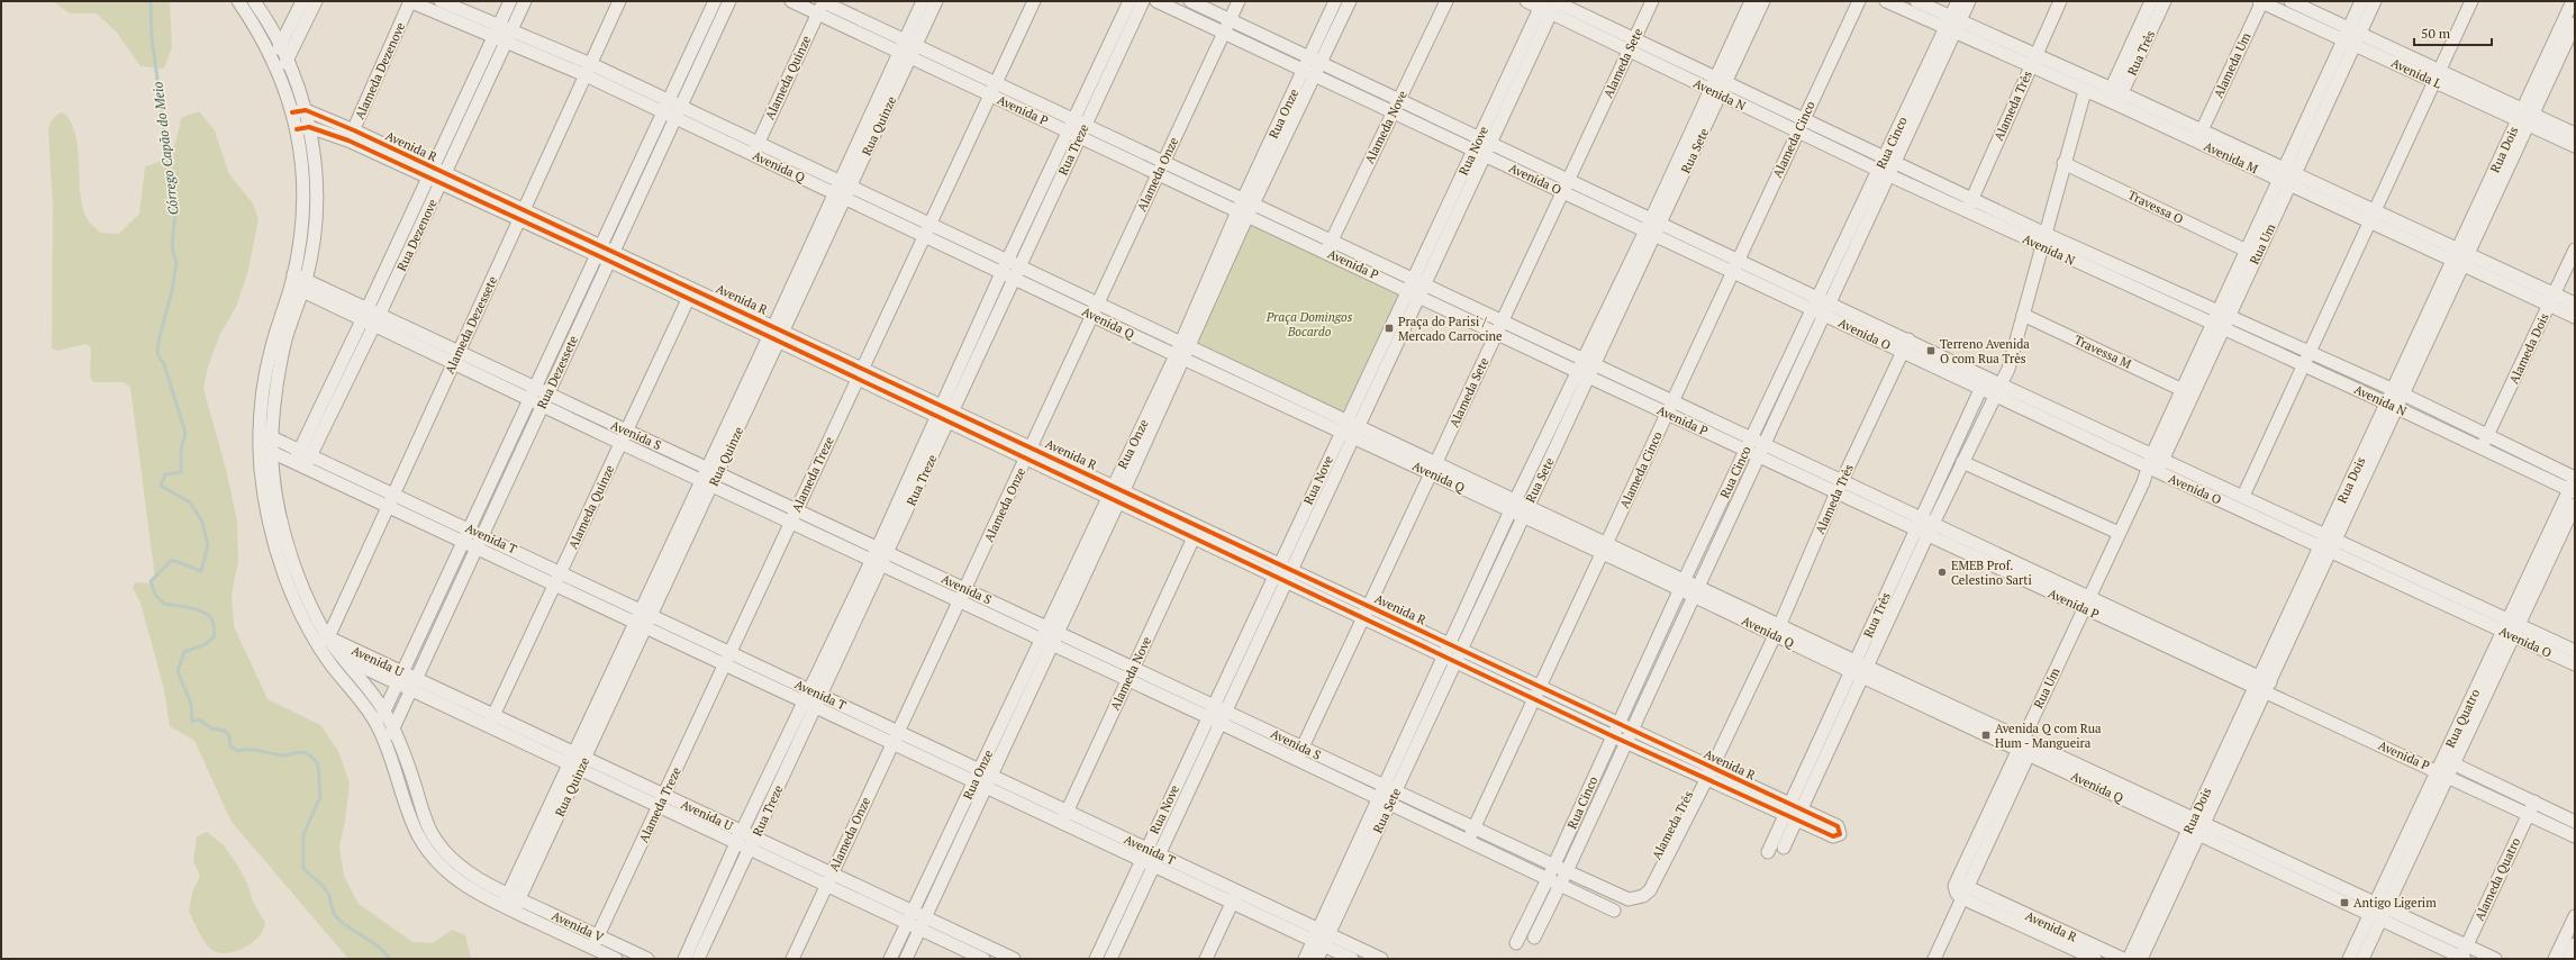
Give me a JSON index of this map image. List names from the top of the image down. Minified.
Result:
{"streets":{"street":["Rua Três","Alameda Sete","Alameda Um","Alameda Dezenove","Avenida L","Alameda Quinze","Avenida N","Alameda Três","Avenida P","Rua Onze","Rua Quinze","Alameda Nove","Alameda Cinco","Rua Cinco","Avenida R","Rua Treze","Rua Dois","Rua Nove","Rua Sete","Avenida M","Avenida Q","Alameda Onze","Avenida O","Travessa O","Rua Dezenove","Rua Um","Alameda Dezessete","Alameda Dois","Travessa M","Rua Dezessete","Avenida S","Alameda Treze","Avenida T","Avenida U","Rua Quatro","Alameda Quatro","Avenida V"]},"crossings":[["Rua Três","Avenida N"],["Rua Três","Avenida P"],["Rua Três","Avenida R"],["Rua Três","Avenida M"],["Rua Três","Avenida Q"],["Rua Três","Avenida O"],["Rua Três","Travessa O"],["Rua Três","Travessa M"],["Alameda Sete","Avenida N"],["Alameda Sete","Avenida P"],["Alameda Sete","Avenida R"],["Alameda Sete","Avenida Q"],["Alameda Sete","Avenida O"],["Alameda Sete","Avenida S"],["Alameda Um","Avenida L"],["Alameda Um","Avenida M"],["Alameda Dezenove","Avenida R"],["Alameda Dezenove","Avenida Q"],["Avenida L","Rua Dois"],["Avenida L","Rua Um"],["Alameda Quinze","Avenida P"],["Alameda Quinze","Avenida R"],["Alameda Quinze","Avenida Q"],["Alameda Quinze","Avenida S"],["Alameda Quinze","Avenida T"],["Alameda Quinze","Avenida U"],["Avenida N","Alameda Três"],["Avenida N","Alameda Cinco"],["Avenida N","Rua Cinco"],["Avenida N","Rua Dois"],["Avenida N","Rua Nove"],["Avenida N","Rua Sete"],["Avenida N","Rua Um"],["Avenida N","Alameda Dois"],["Avenida N","Rua Quatro"],["Alameda Três","Avenida P"],["Alameda Três","Avenida R"],["Alameda Três","Avenida M"],["Alameda Três","Avenida Q"],["Alameda Três","Avenida O"],["Alameda Três","Avenida S"],["Avenida P","Rua Onze"],["Avenida P","Rua Quinze"],["Avenida P","Alameda Nove"],["Avenida P","Alameda Cinco"],["Avenida P","Rua Cinco"],["Avenida P","Rua Treze"],["Avenida P","Rua Dois"],["Avenida P","Rua Nove"],["Avenida P","Rua Sete"],["Avenida P","Alameda Onze"],["Avenida P","Rua Um"],["Avenida P","Alameda Treze"],["Avenida P","Rua Quatro"],["Avenida P","Alameda Quatro"],["Rua Onze","Avenida R"],["Rua Onze","Avenida Q"],["Rua Onze","Avenida O"],["Rua Onze","Avenida S"],["Rua Onze","Avenida T"],["Rua Onze","Avenida U"],["Rua Quinze","Avenida R"],["Rua Quinze","Avenida Q"],["Rua Quinze","Avenida S"],["Rua Quinze","Avenida T"],["Rua Quinze","Avenida U"],["Rua Quinze","Avenida V"],["Alameda Nove","Avenida R"],["Alameda Nove","Avenida O"],["Alameda Nove","Avenida S"],["Alameda Nove","Avenida T"],["Alameda Cinco","Avenida R"],["Alameda Cinco","Avenida Q"],["Alameda Cinco","Avenida O"],["Alameda Cinco","Avenida S"],["Rua Cinco","Avenida R"],["Rua Cinco","Avenida M"],["Rua Cinco","Avenida Q"],["Rua Cinco","Avenida O"],["Rua Cinco","Avenida S"],["Avenida R","Rua Treze"],["Avenida R","Rua Nove"],["Avenida R","Rua Sete"],["Avenida R","Alameda Onze"],["Avenida R","Rua Dezenove"],["Avenida R","Rua Um"],["Avenida R","Alameda Dezessete"],["Avenida R","Rua Dezessete"],["Avenida R","Alameda Treze"],["Rua Treze","Avenida Q"],["Rua Treze","Avenida S"],["Rua Treze","Avenida T"],["Rua Treze","Avenida U"],["Rua Dois","Avenida M"],["Rua Dois","Avenida Q"],["Rua Dois","Avenida O"],["Rua Nove","Avenida Q"],["Rua Nove","Avenida O"],["Rua Nove","Avenida S"],["Rua Nove","Avenida T"],["Rua Sete","Avenida Q"],["Rua Sete","Avenida O"],["Rua Sete","Avenida S"],["Rua Sete","Avenida T"],["Avenida M","Rua Um"],["Avenida M","Alameda Dois"],["Avenida Q","Alameda Onze"],["Avenida Q","Rua Dezenove"],["Avenida Q","Rua Um"],["Avenida Q","Alameda Dezessete"],["Avenida Q","Rua Dezessete"],["Avenida Q","Alameda Treze"],["Avenida Q","Rua Quatro"],["Avenida Q","Alameda Quatro"],["Alameda Onze","Avenida O"],["Alameda Onze","Avenida S"],["Alameda Onze","Avenida T"],["Alameda Onze","Avenida U"],["Avenida O","Rua Um"],["Avenida O","Rua Quatro"],["Travessa O","Rua Um"],["Rua Dezenove","Avenida S"],["Rua Dezenove","Avenida T"],["Rua Um","Travessa M"],["Alameda Dezessete","Avenida S"],["Alameda Dezessete","Avenida T"],["Alameda Dezessete","Avenida U"],["Alameda Dezessete","Avenida V"],["Rua Dezessete","Avenida S"],["Rua Dezessete","Avenida T"],["Rua Dezessete","Avenida U"],["Rua Dezessete","Avenida V"],["Avenida S","Alameda Treze"],["Alameda Treze","Avenida T"],["Alameda Treze","Avenida U"],["Alameda Treze","Avenida V"],["Avenida U","Avenida V"]],"water":["Córrego Capão do Meio"],"parks":["Praça Domingos Bocardo"],"places":{"transit":["Praça do Parisi / Mercado Carrocine","Terreno Avenida O com Rua Três","Avenida Q com Rua Hum - Mangueira","Antigo Ligerim"],"other":["EMEB Prof. Celestino Sarti"]},"scale_bar":"50 m"}
